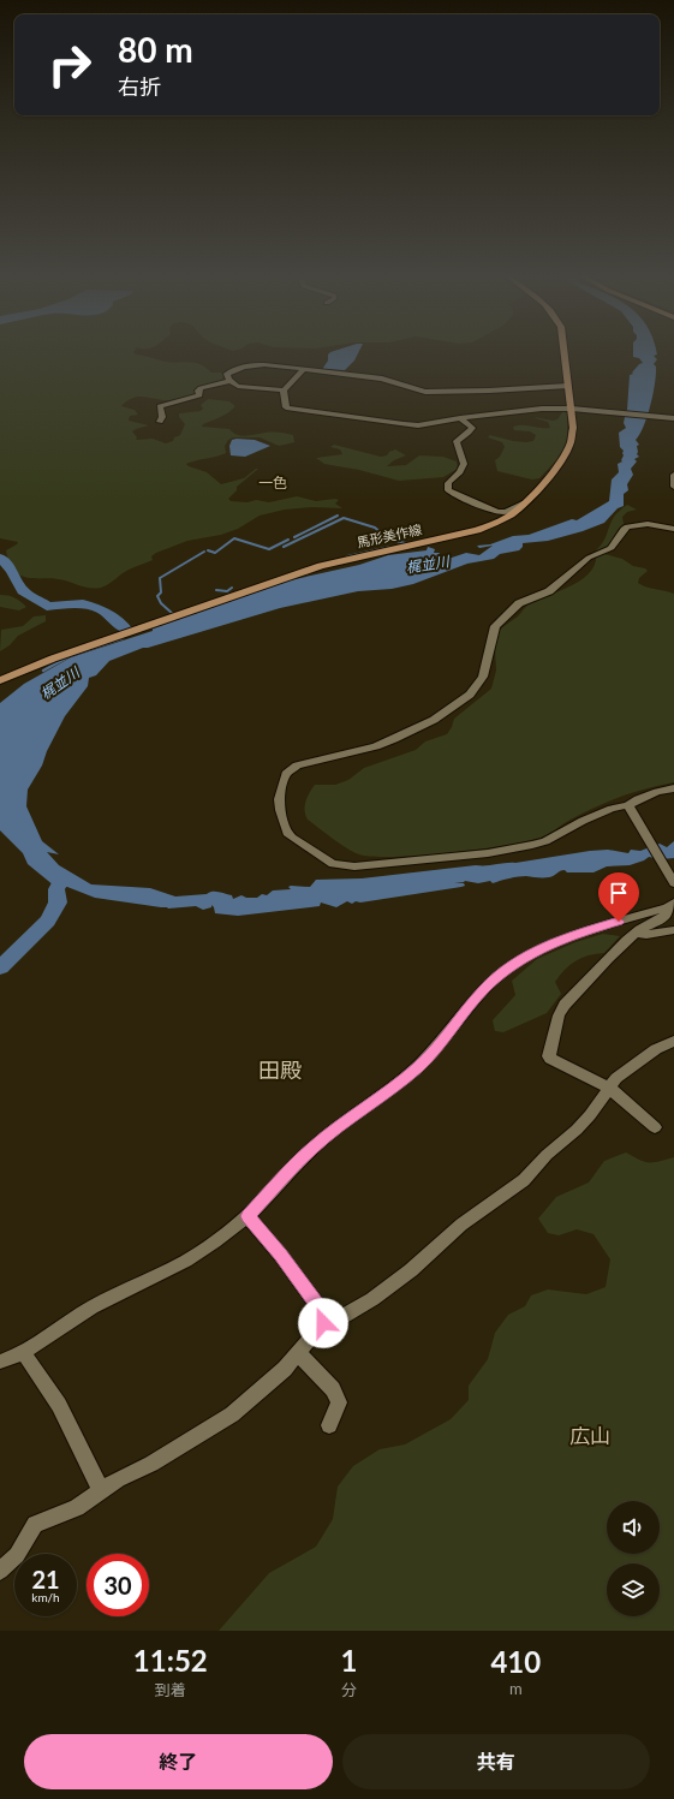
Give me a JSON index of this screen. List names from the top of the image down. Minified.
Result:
{"streets":{"main road":["馬形美作線"]},"districts":["一色","田殿","広山"],"water":["梶並川"],"page":{"turn":["80 m","右折"],"speed":"21 km/h","limit":"30","eta":["11:52","到着","1","分","410","m"],"buttons":["終了","共有"]}}
